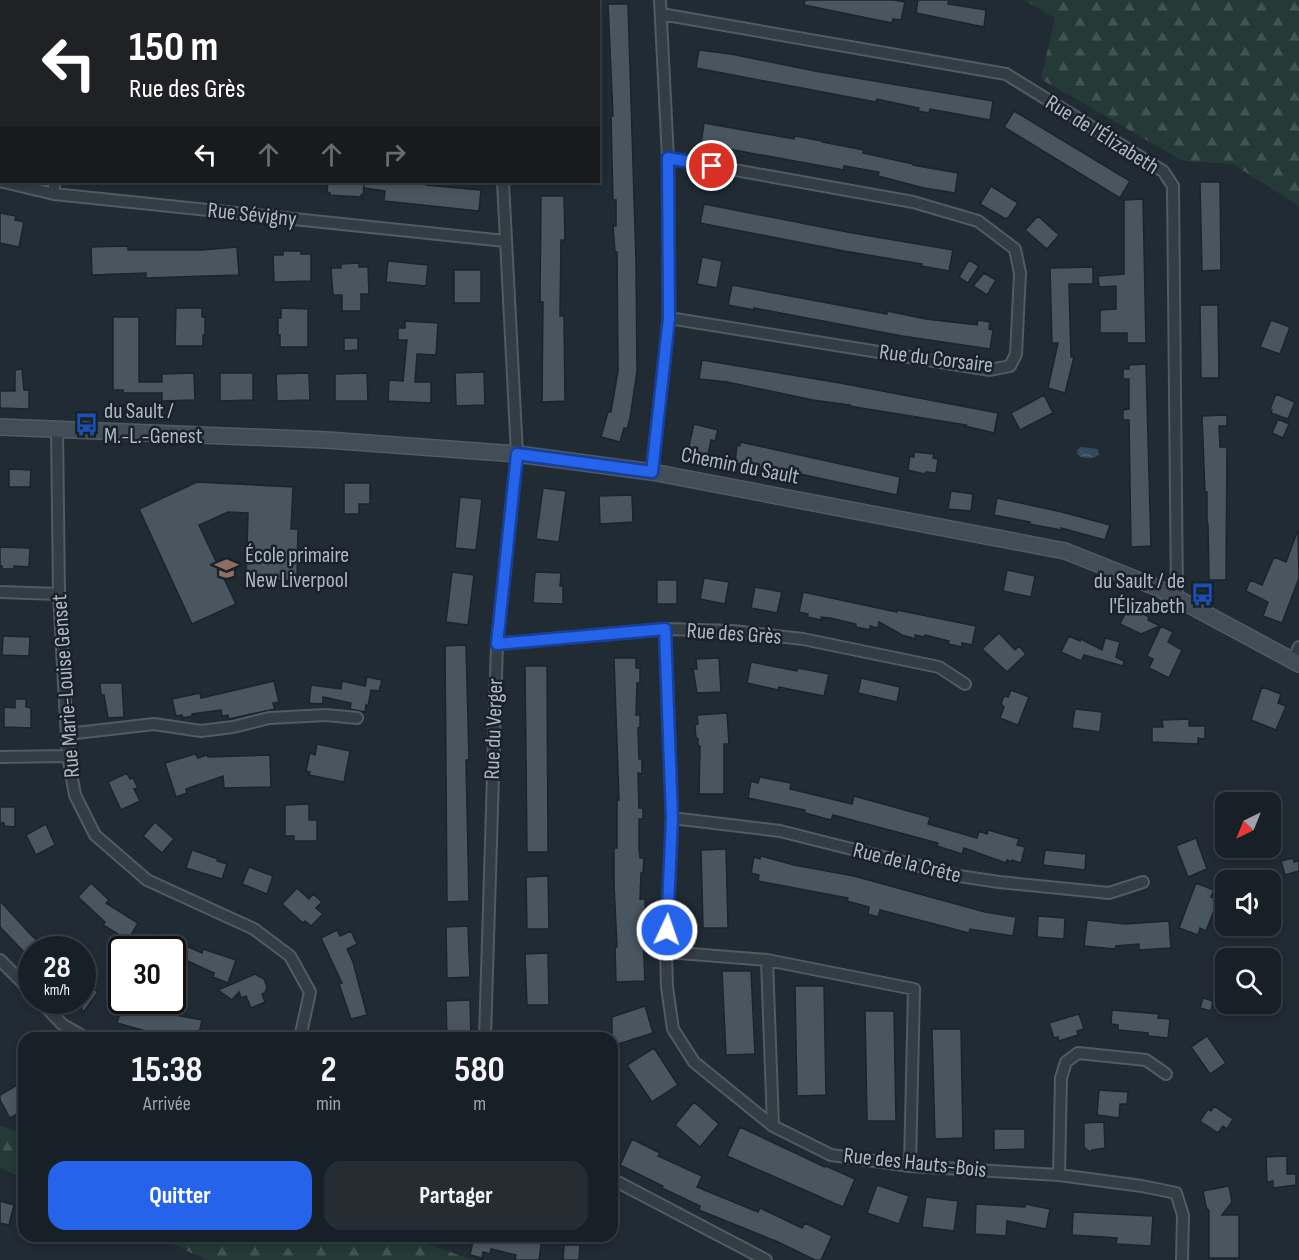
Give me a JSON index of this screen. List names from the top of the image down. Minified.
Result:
{"streets":{"street":["Rue de l'Élizabeth","Rue Sévigny","Rue du Corsaire","Chemin du Sault","Rue des Grès","Rue Marie-Louise Genset","Rue du Verger","Rue de la Crête","Rue des Hauts-Bois"]},"crossings":[["Rue de l'Élizabeth","Chemin du Sault"],["Rue Sévigny","Rue du Verger"],["Chemin du Sault","Rue Marie-Louise Genset"],["Chemin du Sault","Rue du Verger"],["Rue des Grès","Rue du Verger"],["Rue des Grès","Rue des Hauts-Bois"],["Rue de la Crête","Rue des Hauts-Bois"]],"places":{"bus stop":["du Sault / M.-L.-Genest","du Sault / de l'Élizabeth"],"school or university":["École primaire New Liverpool"]},"north":"bottom left","page":{"turn":["150 m","Rue des Grès"],"speed":"28 km/h","limit":"30","eta":["15:38","Arrivée","2","min","580","m"],"buttons":["Quitter","Partager"]}}
